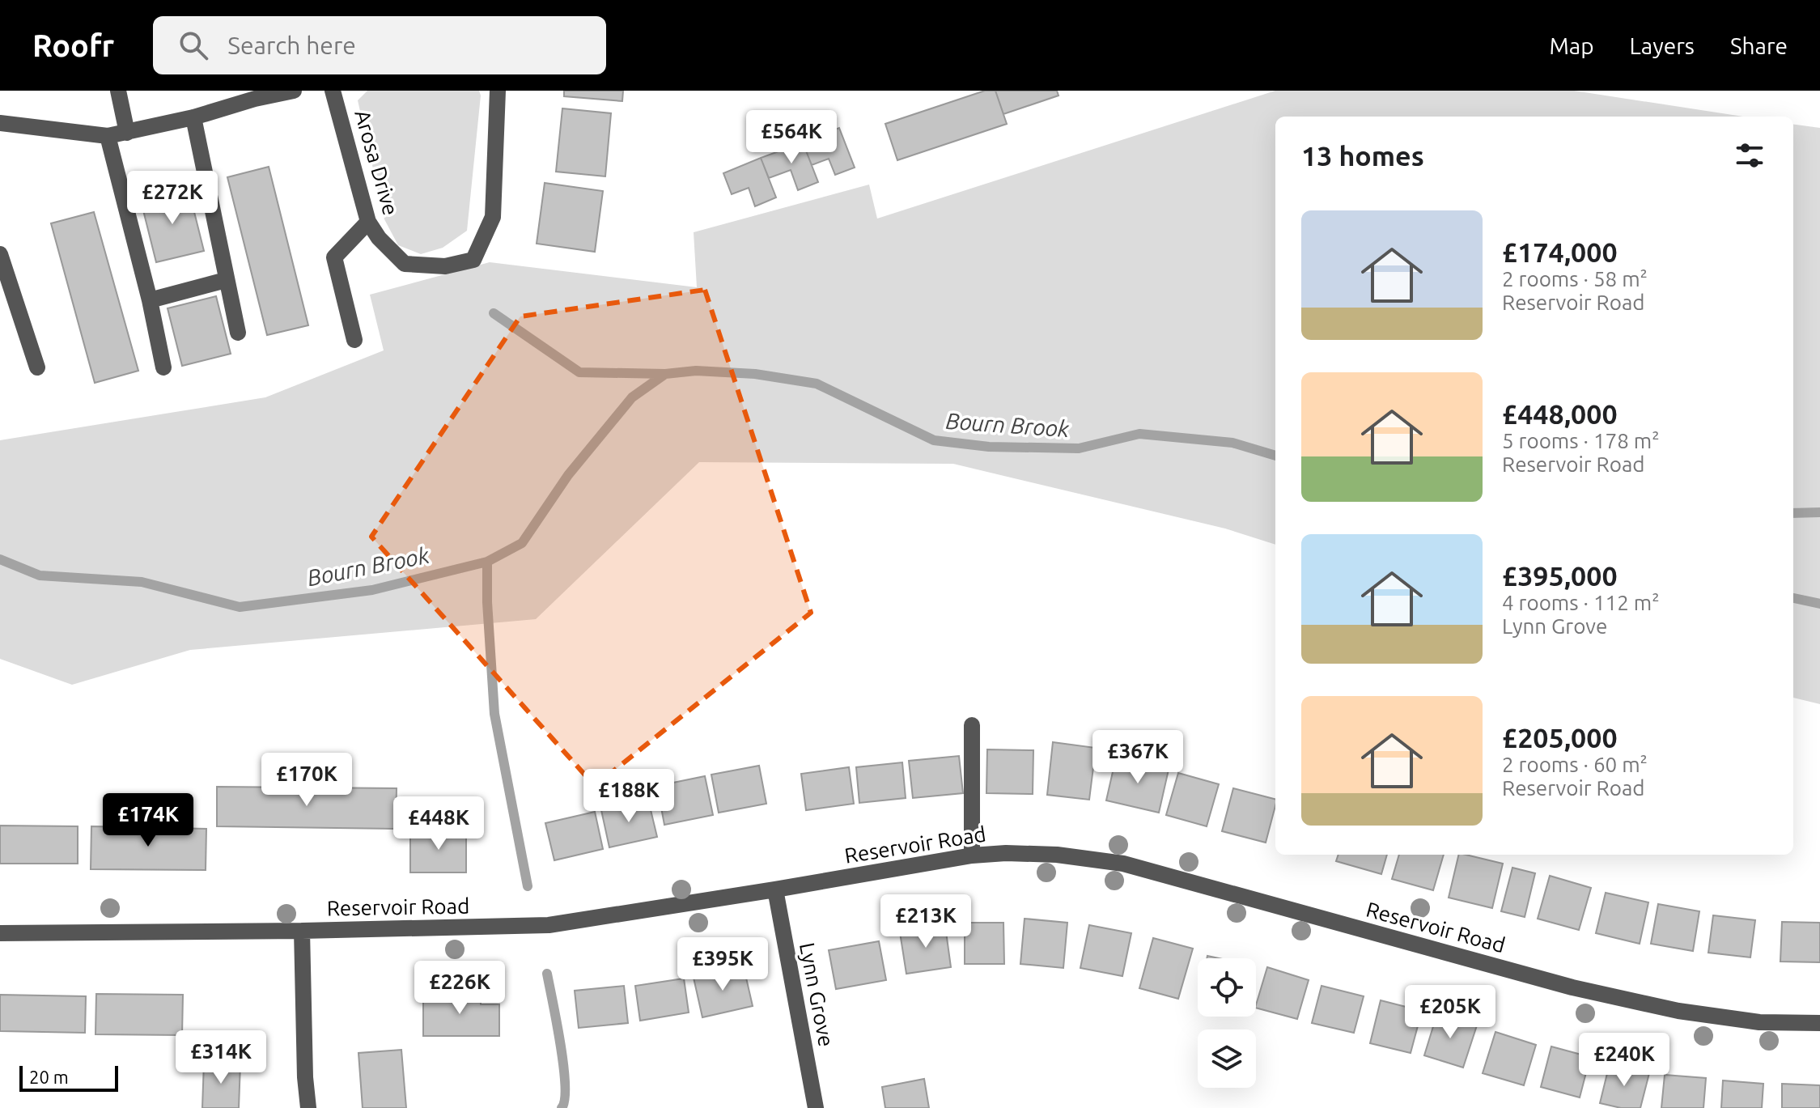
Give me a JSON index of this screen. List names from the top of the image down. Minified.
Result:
{"streets":{"street":["Arosa Drive","Reservoir Road","Lynn Grove"]},"crossings":[["Reservoir Road","Lynn Grove"]],"water":["Bourn Brook"],"scale_bar":"20 m","page":{"header":"Roofr","search":"Search here","nav":["Map","Layers","Share"],"price":["£564K","£272K","£367K","£170K","£188K","£174K","£448K","£213K","£395K","£226K","£205K","£314K","£240K"],"heading":"13 homes","list":[{"name":"£174,000","note":"2 rooms · 58 m² · Reservoir Road"},{"name":"£448,000","note":"5 rooms · 178 m² · Reservoir Road"},{"name":"£395,000","note":"4 rooms · 112 m² · Lynn Grove"},{"name":"£205,000","note":"2 rooms · 60 m² · Reservoir Road"}],"scale":"20 m"}}
